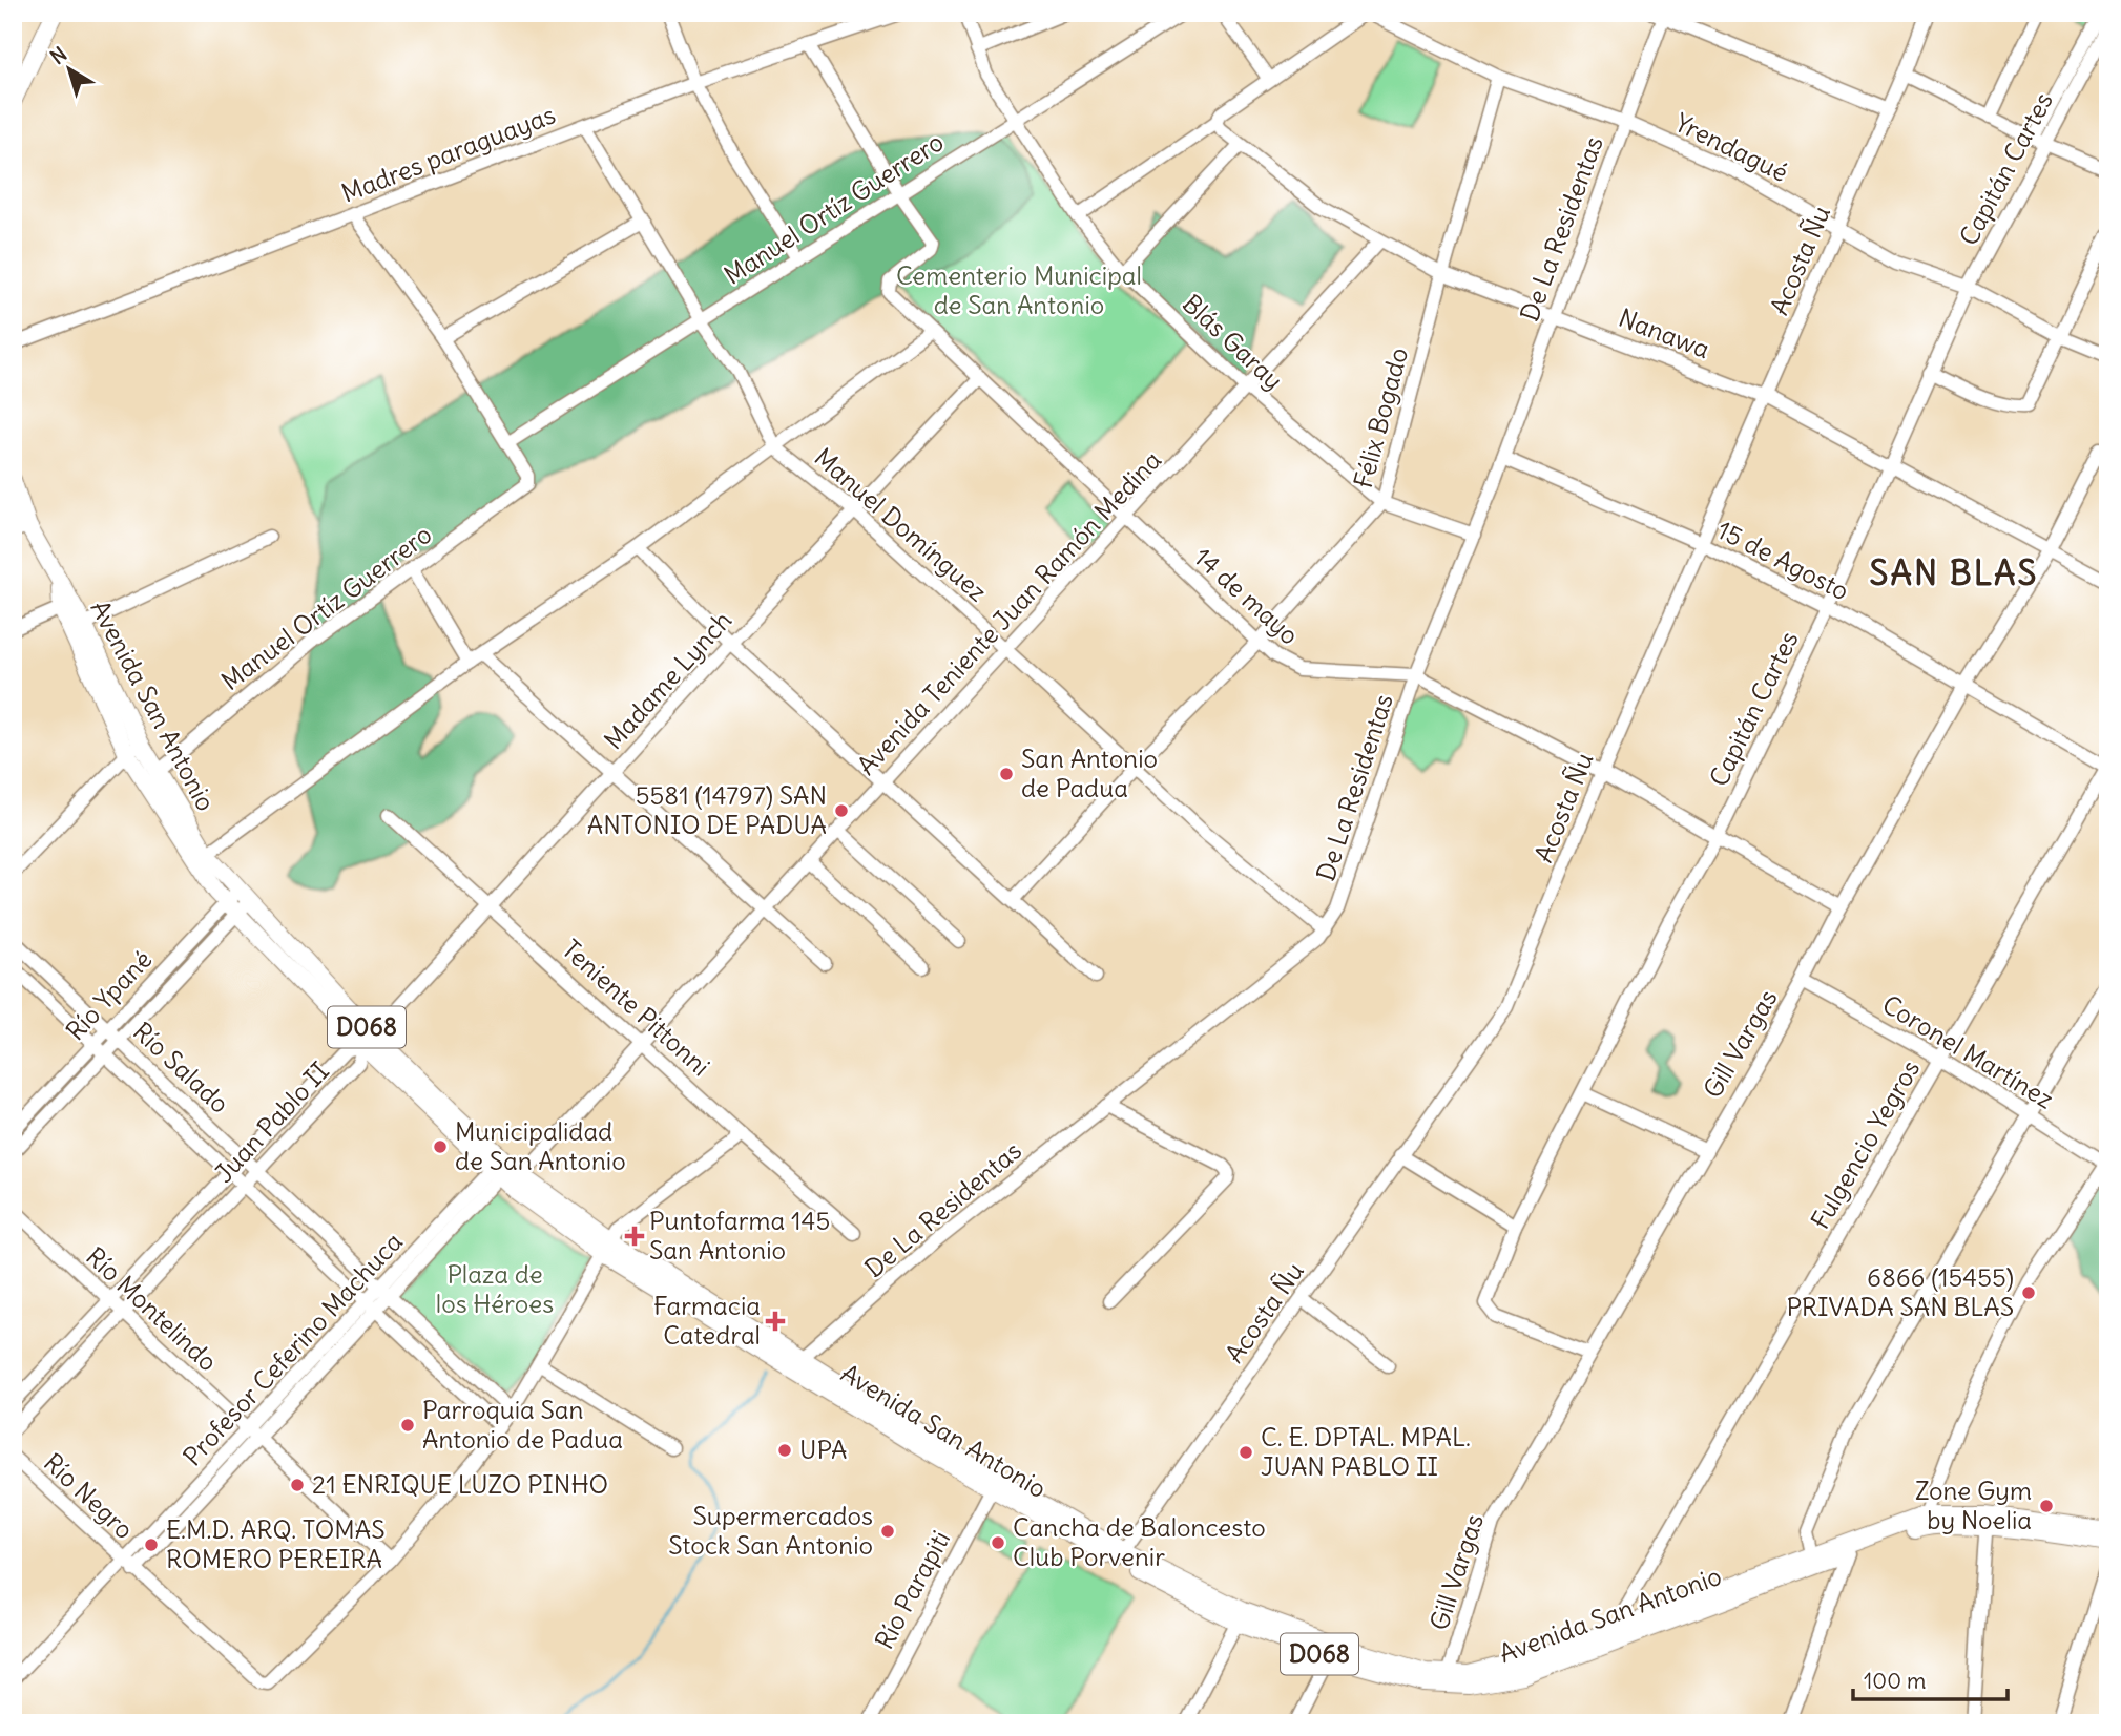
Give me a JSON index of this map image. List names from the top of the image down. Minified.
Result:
{"streets":{"main road":["Avenida San Antonio","D068"],"street":["Yrendagué","Madres paraguayas","Capitán Cartes","Manuel Ortíz Guerrero","De La Residentas","Acosta Ñu","Nanawa","Blás Garay","Félix Bogado","Manuel Domínguez","15 de Agosto","14 de mayo","Avenida Teniente Juan Ramón Medina","Madame Lynch","Río Ypané","Teniente Pittonni","Gill Vargas","Coronel Martínez","Río Salado","Juan Pablo II","Fulgencio Yegros","Río Montelindo","Profesor Ceferino Machuca","Río Negro","Río Parapiti"]},"crossings":[["Yrendagué","Capitán Cartes"],["Yrendagué","De La Residentas"],["Yrendagué","Acosta Ñu"],["Yrendagué","Félix Bogado"],["Capitán Cartes","Nanawa"],["Capitán Cartes","15 de Agosto"],["Capitán Cartes","14 de mayo"],["Capitán Cartes","Gill Vargas"],["Manuel Ortíz Guerrero","Blás Garay"],["Manuel Ortíz Guerrero","14 de mayo"],["Manuel Ortíz Guerrero","Avenida San Antonio"],["De La Residentas","Nanawa"],["De La Residentas","Blás Garay"],["De La Residentas","Manuel Domínguez"],["De La Residentas","15 de Agosto"],["De La Residentas","14 de mayo"],["De La Residentas","Avenida San Antonio"],["Acosta Ñu","Nanawa"],["Acosta Ñu","15 de Agosto"],["Acosta Ñu","14 de mayo"],["Acosta Ñu","Avenida San Antonio"],["Nanawa","Félix Bogado"],["Nanawa","Avenida Teniente Juan Ramón Medina"],["Nanawa","Gill Vargas"],["Blás Garay","Félix Bogado"],["Blás Garay","Avenida Teniente Juan Ramón Medina"],["Félix Bogado","Manuel Domínguez"],["Félix Bogado","14 de mayo"],["Manuel Domínguez","Avenida Teniente Juan Ramón Medina"],["Manuel Domínguez","Madame Lynch"],["15 de Agosto","Gill Vargas"],["15 de Agosto","Fulgencio Yegros"],["14 de mayo","Avenida Teniente Juan Ramón Medina"],["14 de mayo","Madame Lynch"],["14 de mayo","Gill Vargas"],["Avenida Teniente Juan Ramón Medina","Avenida San Antonio"],["Avenida Teniente Juan Ramón Medina","Teniente Pittonni"],["Avenida Teniente Juan Ramón Medina","Profesor Ceferino Machuca"],["Madame Lynch","Avenida San Antonio"],["Madame Lynch","Teniente Pittonni"],["Madame Lynch","Juan Pablo II"],["Avenida San Antonio","Río Ypané"],["Avenida San Antonio","Gill Vargas"],["Avenida San Antonio","Juan Pablo II"],["Avenida San Antonio","Fulgencio Yegros"],["Avenida San Antonio","Profesor Ceferino Machuca"],["Avenida San Antonio","Río Parapiti"],["Río Ypané","Río Salado"],["Gill Vargas","Coronel Martínez"],["Coronel Martínez","Fulgencio Yegros"],["Río Salado","Juan Pablo II"],["Río Salado","Profesor Ceferino Machuca"],["Juan Pablo II","Río Montelindo"],["Río Montelindo","Profesor Ceferino Machuca"],["Río Montelindo","Río Negro"],["Profesor Ceferino Machuca","Río Negro"]],"districts":["SAN BLAS"],"parks":["Cementerio Municipal de San Antonio","Plaza de los Héroes"],"places":{"other":["San Antonio de Padua","5581 (14797) SAN ANTONIO DE PADUA","Municipalidad de San Antonio","6866 (15455) PRIVADA SAN BLAS","Parroquia San Antonio de Padua","UPA","C. E. DPTAL. MPAL. JUAN PABLO II","21 ENRIQUE LUZO PINHO","Zone Gym by Noelia","Supermercados Stock San Antonio","Cancha de Baloncesto Club Porvenir","E.M.D. ARQ. TOMAS ROMERO PEREIRA"],"health":["Puntofarma 145 San Antonio","Farmacia Catedral"]},"scale_bar":"100 m","north":"top left"}
